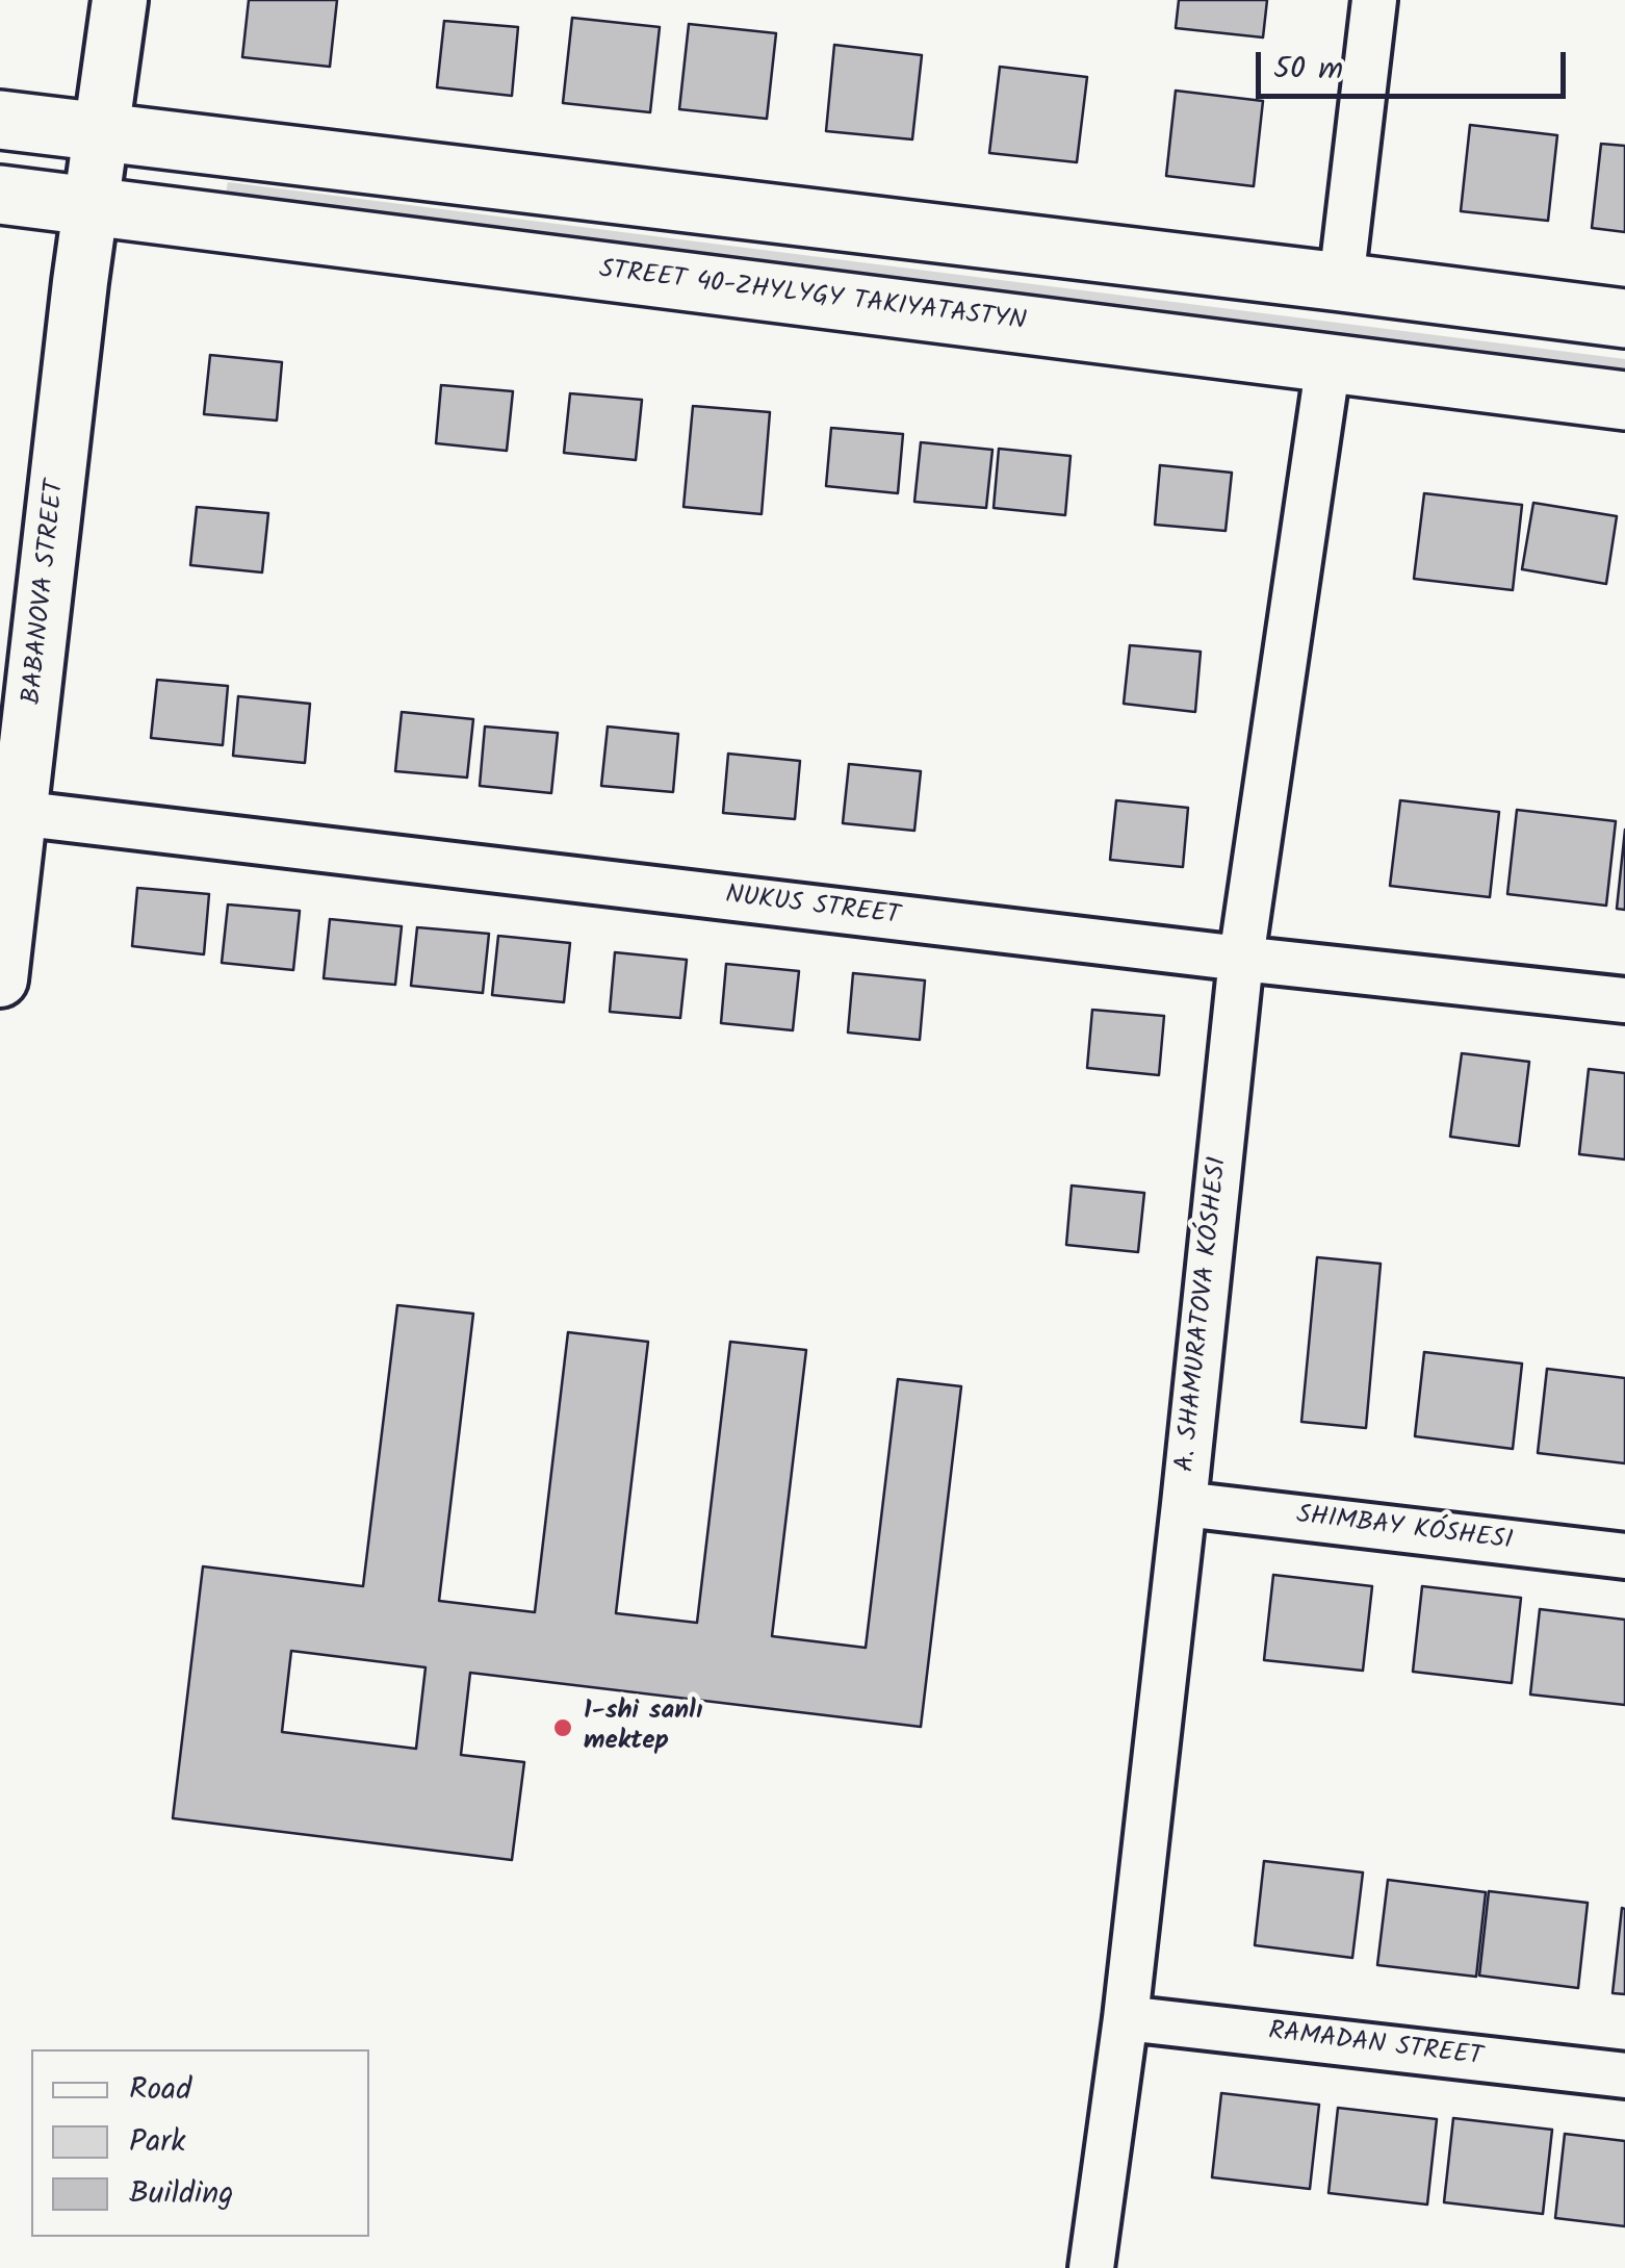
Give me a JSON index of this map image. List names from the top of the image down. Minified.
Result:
{"streets":{"main road":["STREET 40-ZHYLYGY TAKIYATASTYN"],"street":["BABANOVA STREET","NUKUS STREET","A. SHAMURATOVA KÓSHESI","RAMADAN STREET"]},"crossings":[["STREET 40-ZHYLYGY TAKIYATASTYN","BABANOVA STREET"],["STREET 40-ZHYLYGY TAKIYATASTYN","A. SHAMURATOVA KÓSHESI"],["BABANOVA STREET","NUKUS STREET"],["NUKUS STREET","A. SHAMURATOVA KÓSHESI"],["A. SHAMURATOVA KÓSHESI","RAMADAN STREET"]],"places":["1-shi sanlı mektep"],"legend":["Road","Park","Building"],"scale_bar":"50 m"}
